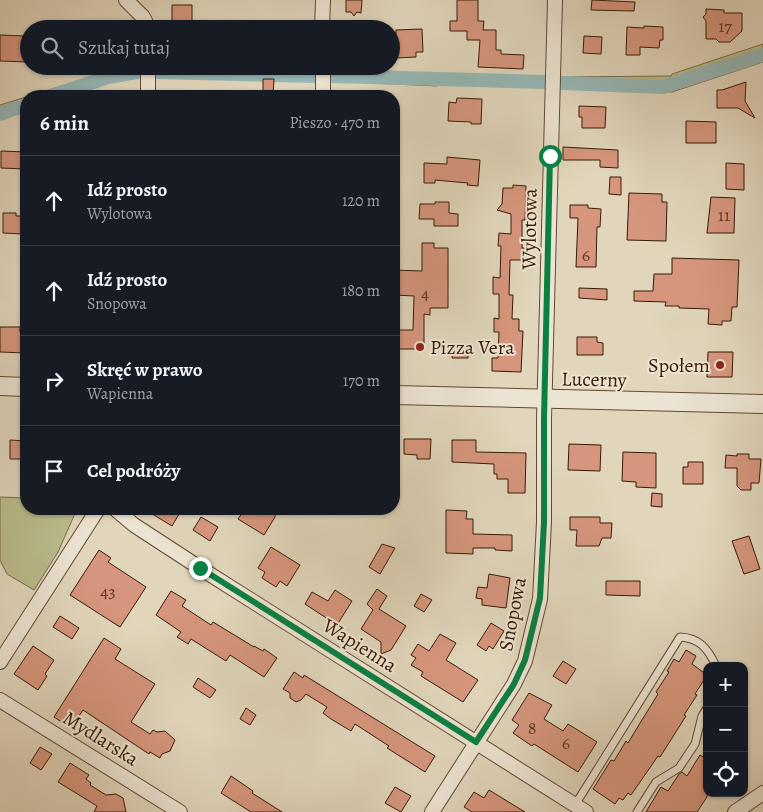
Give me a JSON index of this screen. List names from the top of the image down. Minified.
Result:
{"streets":{"street":["Wylotowa","Lucerny","Snopowa","Wapienna","Mydlarska"]},"crossings":[["Wylotowa","Lucerny"],["Wylotowa","Snopowa"],["Lucerny","Snopowa"],["Snopowa","Wapienna"]],"places":["Pizza Vera","Społem"],"house_numbers":["17","11","6","4","43","8","6"],"page":{"search":"Szukaj tutaj","heading":["6 min","Pieszo · 470 m"],"list":[["Idź prosto","Wylotowa","120 m"],["Idź prosto","Snopowa","180 m"],["Skręć w prawo","Wapienna","170 m"],"Cel podróży"],"map_buttons":["+","−"]}}
